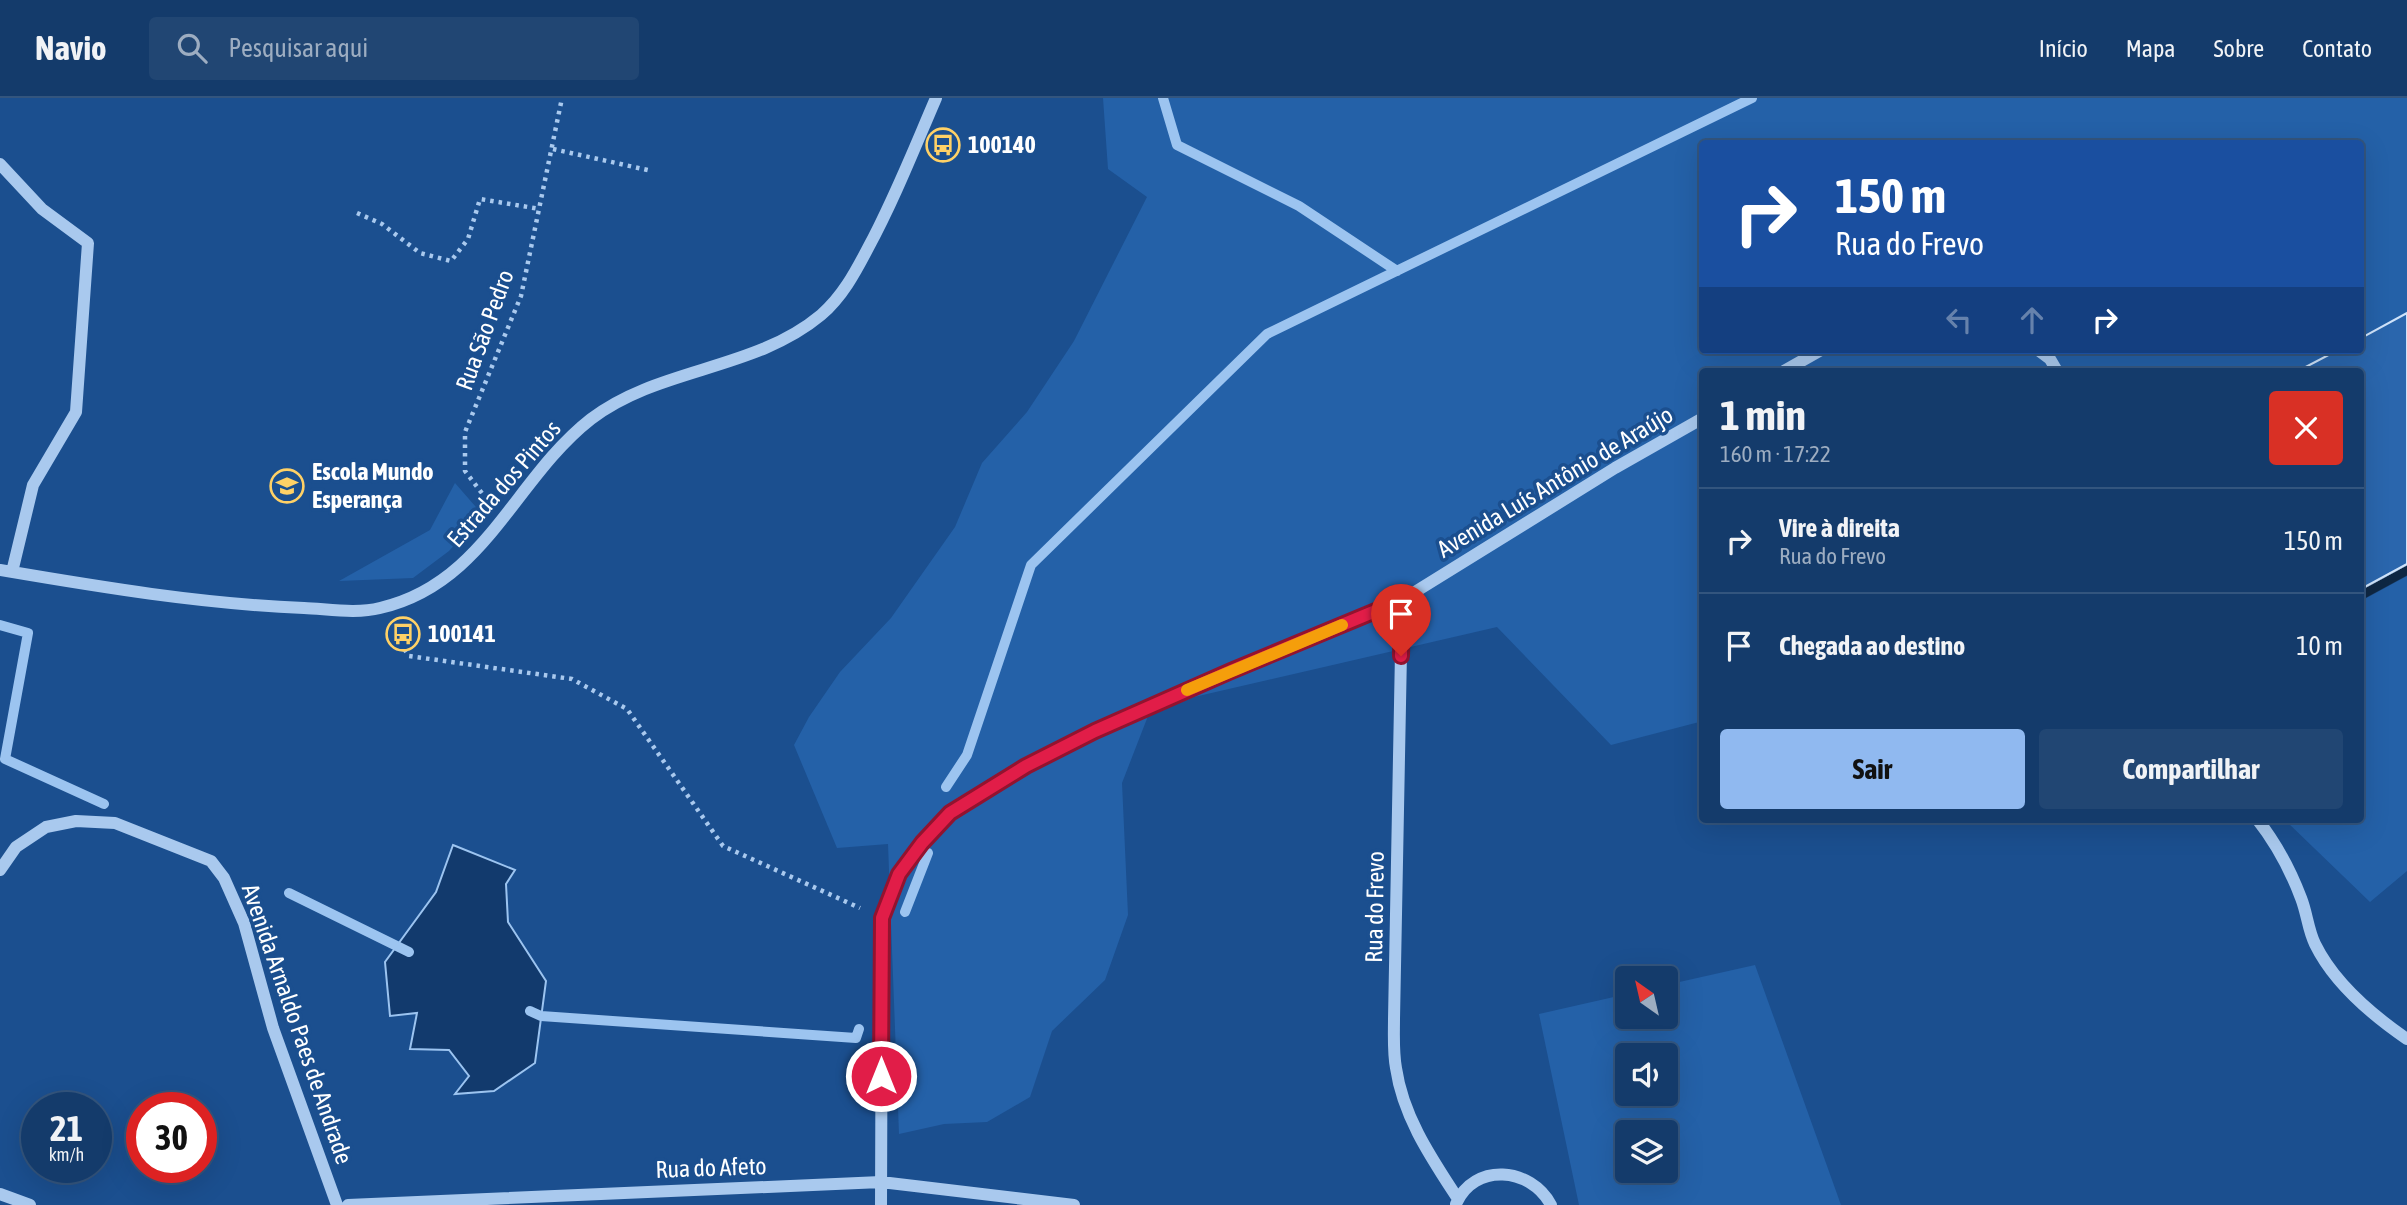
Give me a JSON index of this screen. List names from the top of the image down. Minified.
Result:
{"streets":{"street":["Avenida Luís Antônio de Araújo","Estrada dos Pintos","Rua do Frevo","Avenida Arnaldo Paes de Andrade","Rua do Afeto"],"path":["Rua São Pedro"]},"crossings":[["Rua São Pedro","Estrada dos Pintos"],["Avenida Luís Antônio de Araújo","Rua do Frevo"],["Avenida Luís Antônio de Araújo","Rua do Afeto"]],"places":{"bus stop":["100140","100141"],"school or university":["Escola Mundo Esperança"]},"north":"top left","page":{"header":"Navio","search":"Pesquisar aqui","nav":["Início","Mapa","Sobre","Contato"],"turn":["150 m","Rua do Frevo"],"heading":["1 min","160 m · 17:22"],"list":[{"name":"Vire à direita","note":"Rua do Frevo","value":"150 m"},{"name":"Chegada ao destino","value":"10 m"}],"buttons":["Sair","Compartilhar"],"speed":"21 km/h","limit":"30"}}
